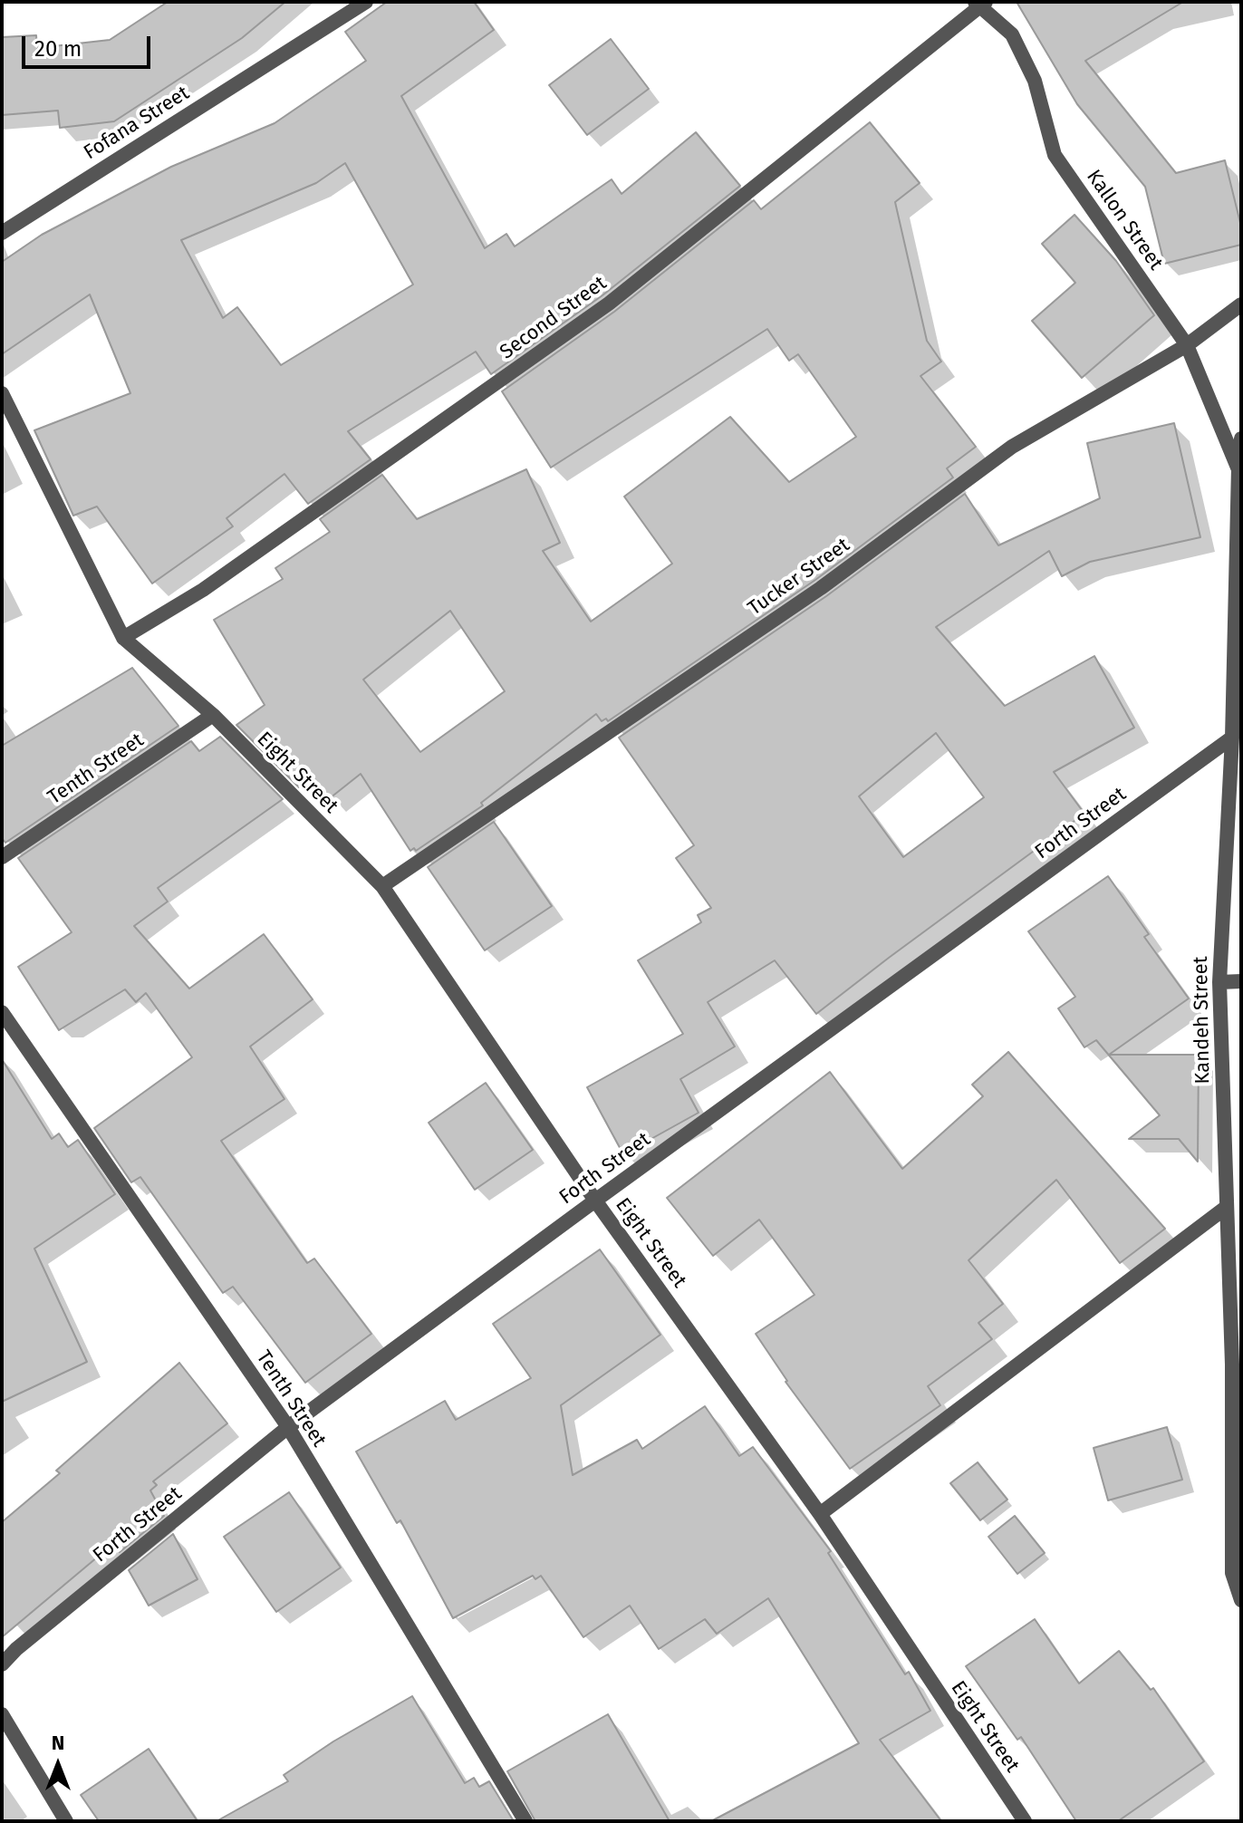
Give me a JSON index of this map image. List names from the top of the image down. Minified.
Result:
{"streets":{"street":["Fofana Street","Kallon Street","Second Street","Tucker Street","Tenth Street","Eight Street","Forth Street","Kandeh Street"]},"crossings":[["Kallon Street","Second Street"],["Kallon Street","Tucker Street"],["Kallon Street","Kandeh Street"],["Second Street","Eight Street"],["Tucker Street","Eight Street"],["Tenth Street","Eight Street"],["Tenth Street","Forth Street"],["Eight Street","Forth Street"],["Forth Street","Kandeh Street"]],"scale_bar":"20 m","north":"top"}
